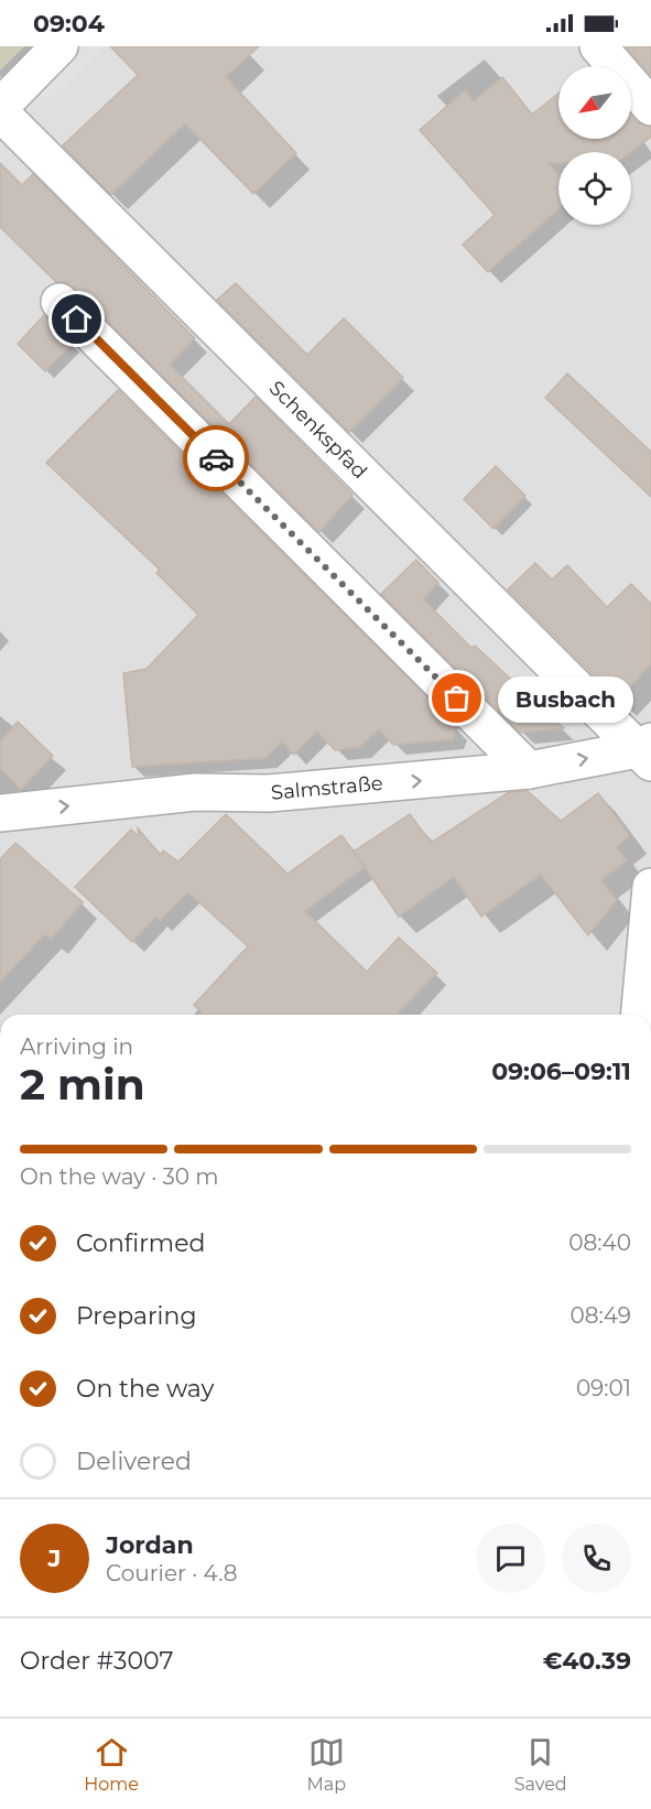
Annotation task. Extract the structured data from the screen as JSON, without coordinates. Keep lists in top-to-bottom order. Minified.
{"streets":{"street":["Schenkspfad","Salmstraße"]},"crossings":[["Schenkspfad","Salmstraße"]],"one_way":["Salmstraße"],"places":["Busbach"],"north":"bottom left","page":{"status":"09:04","bubble":"Busbach","heading":["2 min","Arriving in","09:06–09:11"],"panel":["Jordan","Courier · 4.8","Order #3007","€40.39"],"bar":"On the way · 30 m","list":[["Confirmed","08:40"],["Preparing","08:49"],["On the way","09:01"],"Delivered"],"round":"J","tabs":["Home","Map","Saved"]}}
